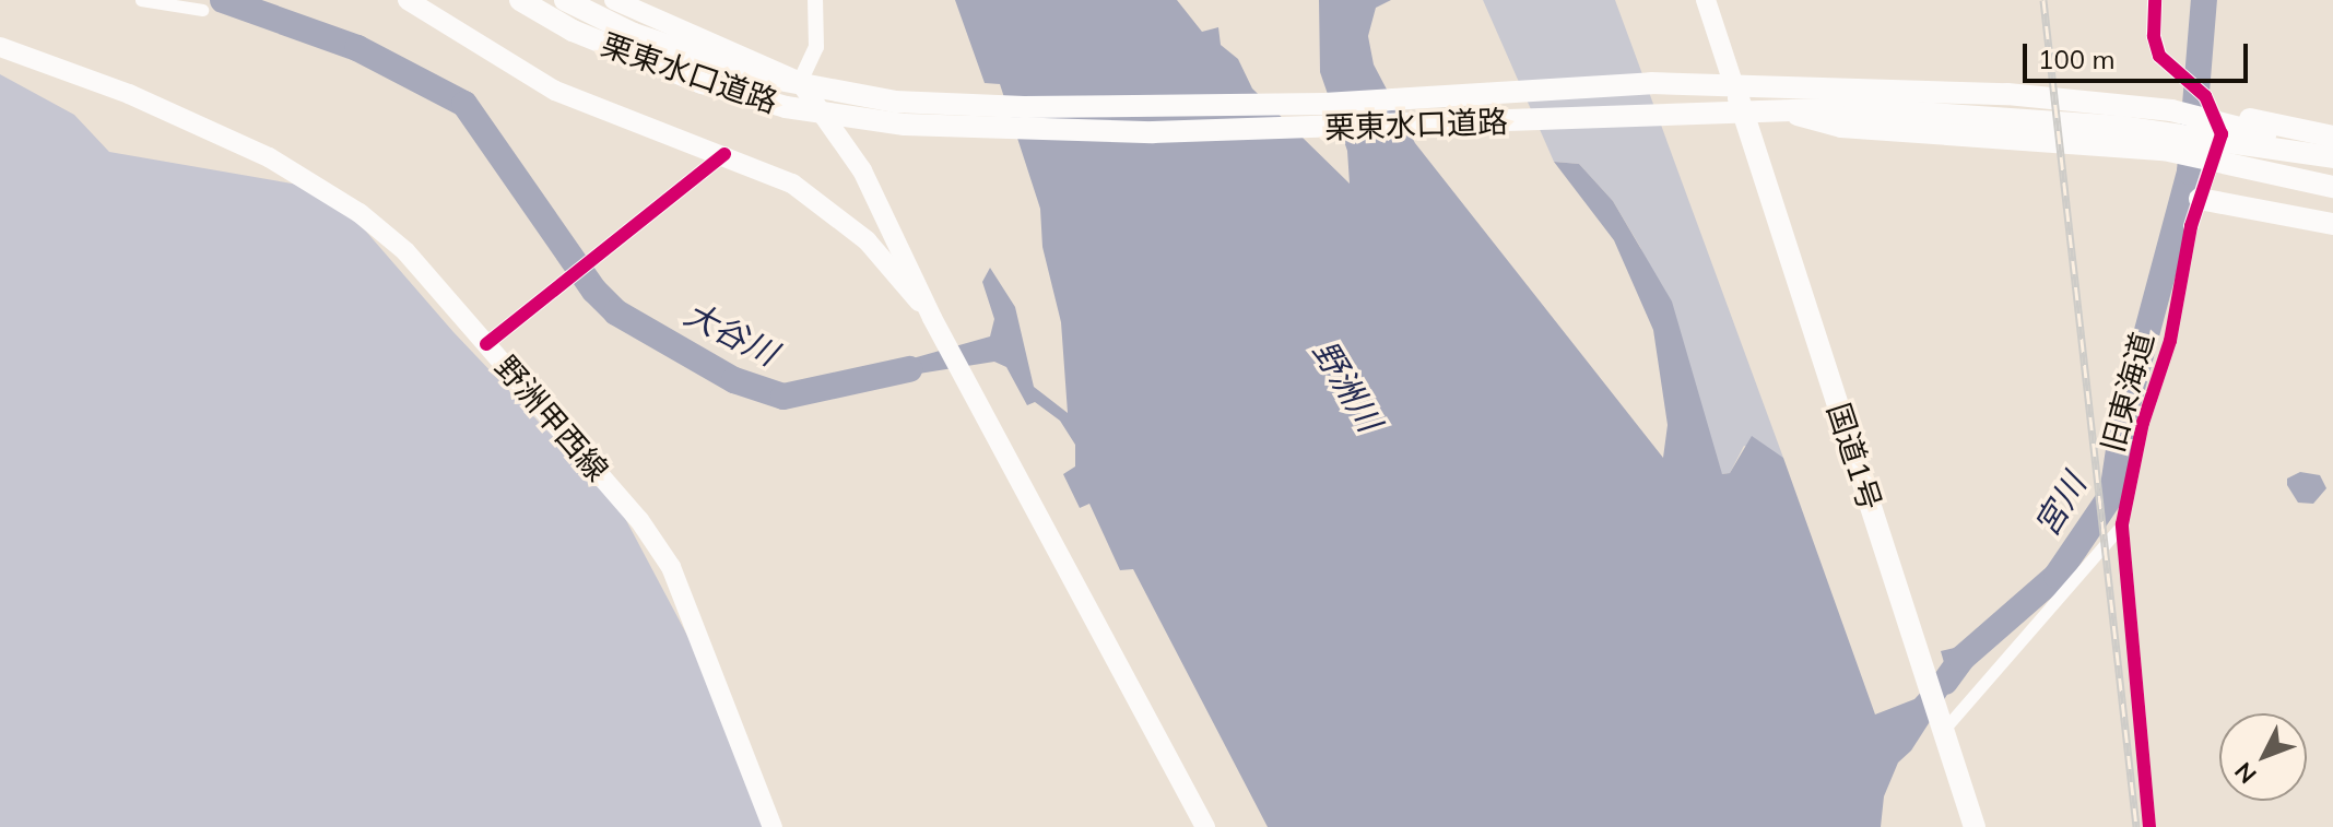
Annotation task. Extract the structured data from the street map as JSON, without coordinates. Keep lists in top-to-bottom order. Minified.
{"streets":{"highway":["栗東水口道路","国道1号"],"main road":["野洲甲西線"],"street":["旧東海道"]},"crossings":[["栗東水口道路","国道1号"]],"water":["大谷川","野洲川","宮川"],"scale_bar":"100 m","north":"bottom left"}
